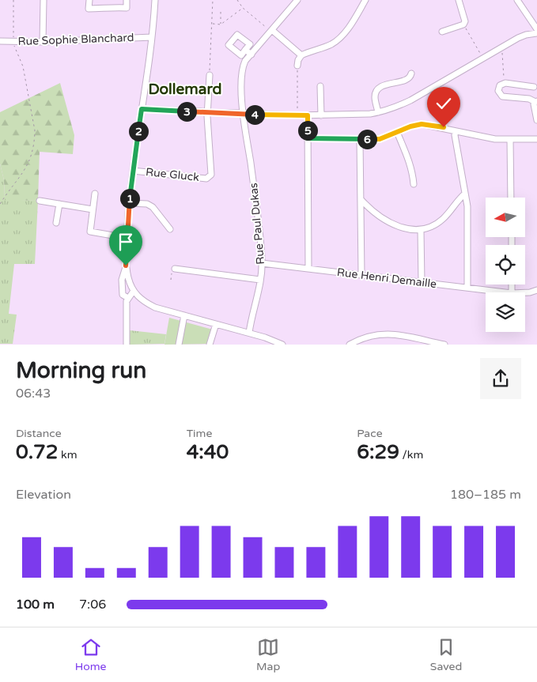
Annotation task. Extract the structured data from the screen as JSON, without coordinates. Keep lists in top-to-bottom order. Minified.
{"streets":{"street":["Rue Sophie Blanchard","Rue Gluck","Rue Paul Dukas","Rue Henri Demaille"]},"crossings":[["Rue Paul Dukas","Rue Henri Demaille"]],"districts":["Dollemard"],"north":"left","page":{"pins":["3","4","5","2","6","1"],"heading":["Morning run","06:43"],"stats":[["Distance","0.72 km"],["Time","4:40"],["Pace","6:29 /km"]],"chart":["Elevation","180–185 m"],"list":[{"name":"100 m","note":"7:06"}],"tabs":["Home","Map","Saved"]}}
